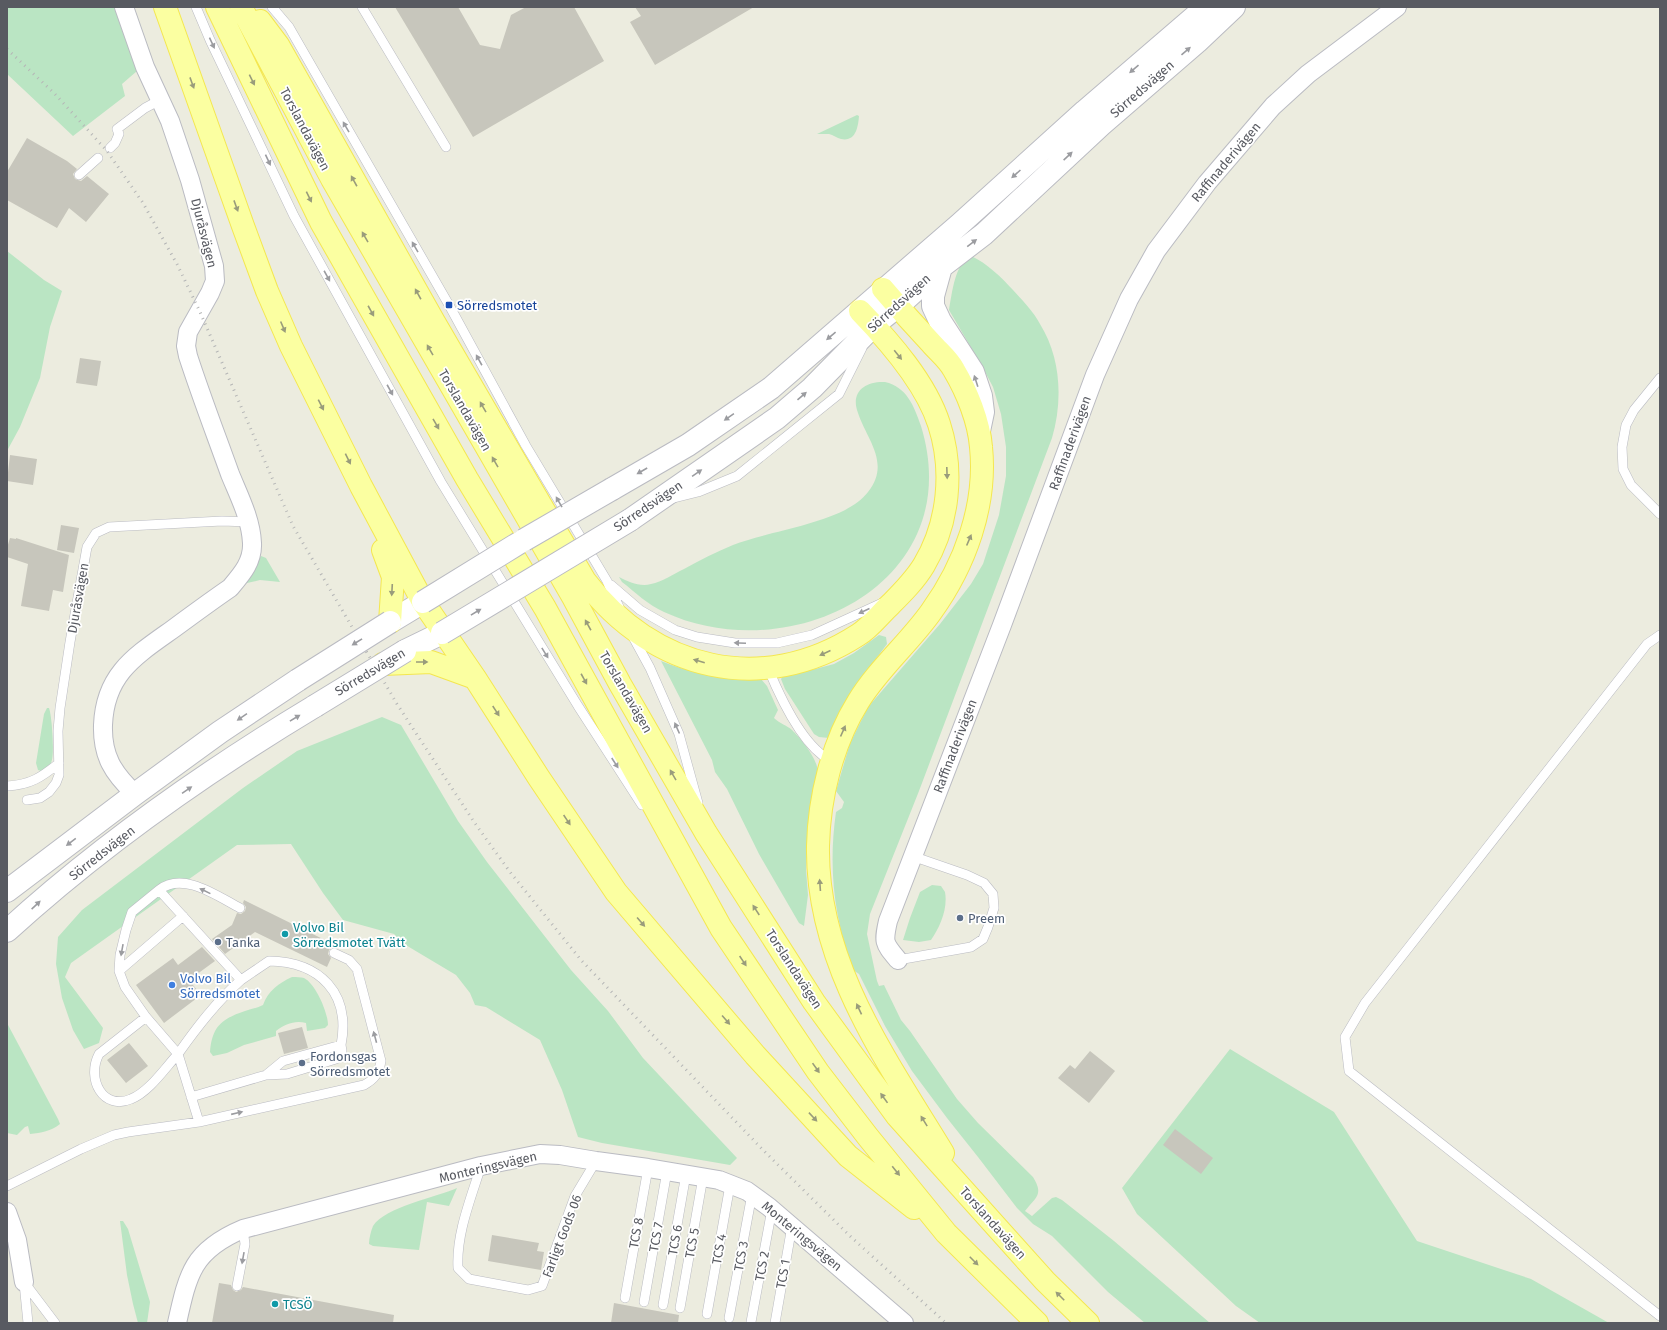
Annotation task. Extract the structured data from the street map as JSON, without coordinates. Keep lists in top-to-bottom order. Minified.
{"streets":{"main road":["Torslandavägen"],"street":["Sörredsvägen","Raffinaderivägen","Djuråsvägen","Monteringsvägen"],"lane":["TCS 8","Farligt Gods 06","TCS 7","TCS 6","TCS 5","TCS 4","TCS 3","TCS 2","TCS 1"]},"crossings":[["Sörredsvägen","Djuråsvägen"],["Monteringsvägen","TCS 8"],["Monteringsvägen","Farligt Gods 06"],["Monteringsvägen","TCS 7"],["Monteringsvägen","TCS 6"],["Monteringsvägen","TCS 5"],["Monteringsvägen","TCS 4"],["Monteringsvägen","TCS 3"],["Monteringsvägen","TCS 2"],["Monteringsvägen","TCS 1"],["TCS 6","TCS 5"]],"places":{"transit":["Sörredsmotet"],"other":["Preem","Volvo Bil Sörredsmotet Tvätt","Tanka","Volvo Bil Sörredsmotet","Fordonsgas Sörredsmotet","TCSÖ"]}}
